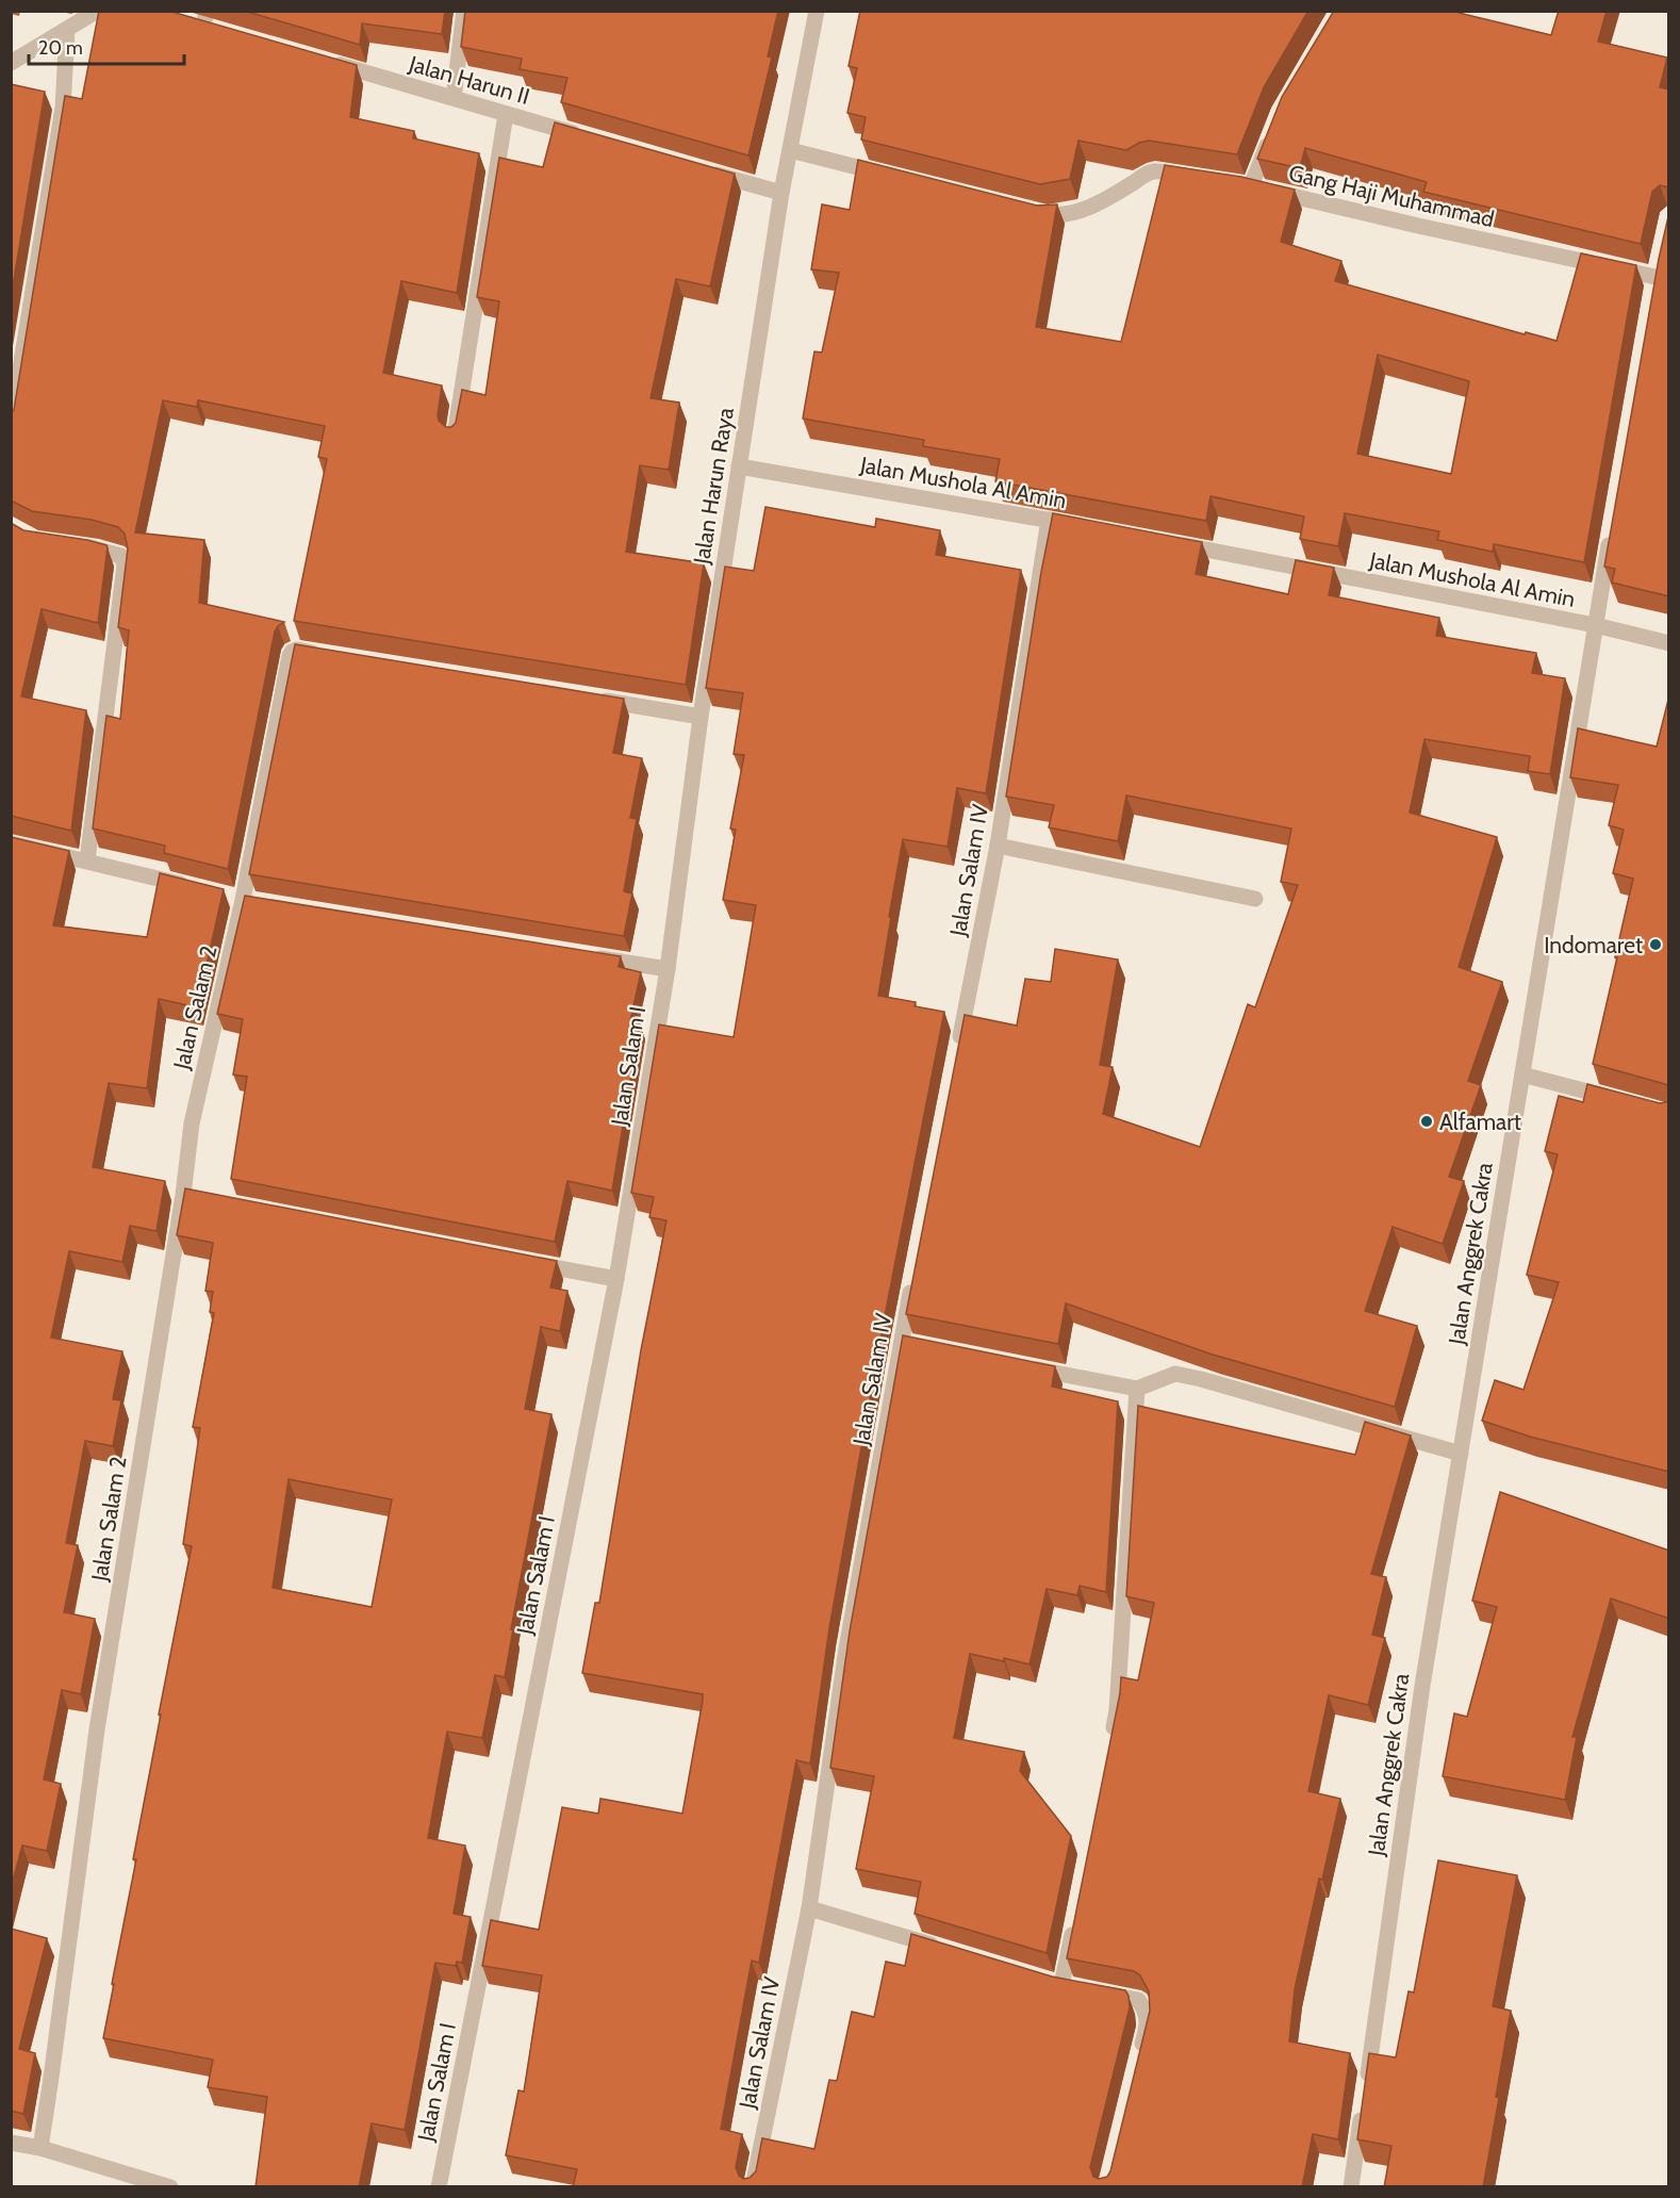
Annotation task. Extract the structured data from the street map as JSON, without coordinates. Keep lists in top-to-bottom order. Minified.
{"streets":{"street":["Jalan Harun II","Gang Haji Muhammad","Jalan Mushola Al Amin","Jalan Harun Raya","Jalan Salam IV","Jalan Salam 2","Jalan Salam I","Jalan Anggrek Cakra"]},"crossings":[["Jalan Mushola Al Amin","Jalan Harun Raya"],["Jalan Mushola Al Amin","Jalan Salam IV"],["Jalan Mushola Al Amin","Jalan Anggrek Cakra"],["Jalan Harun Raya","Jalan Salam I"]],"places":["Indomaret","Alfamart"],"scale_bar":"20 m"}
